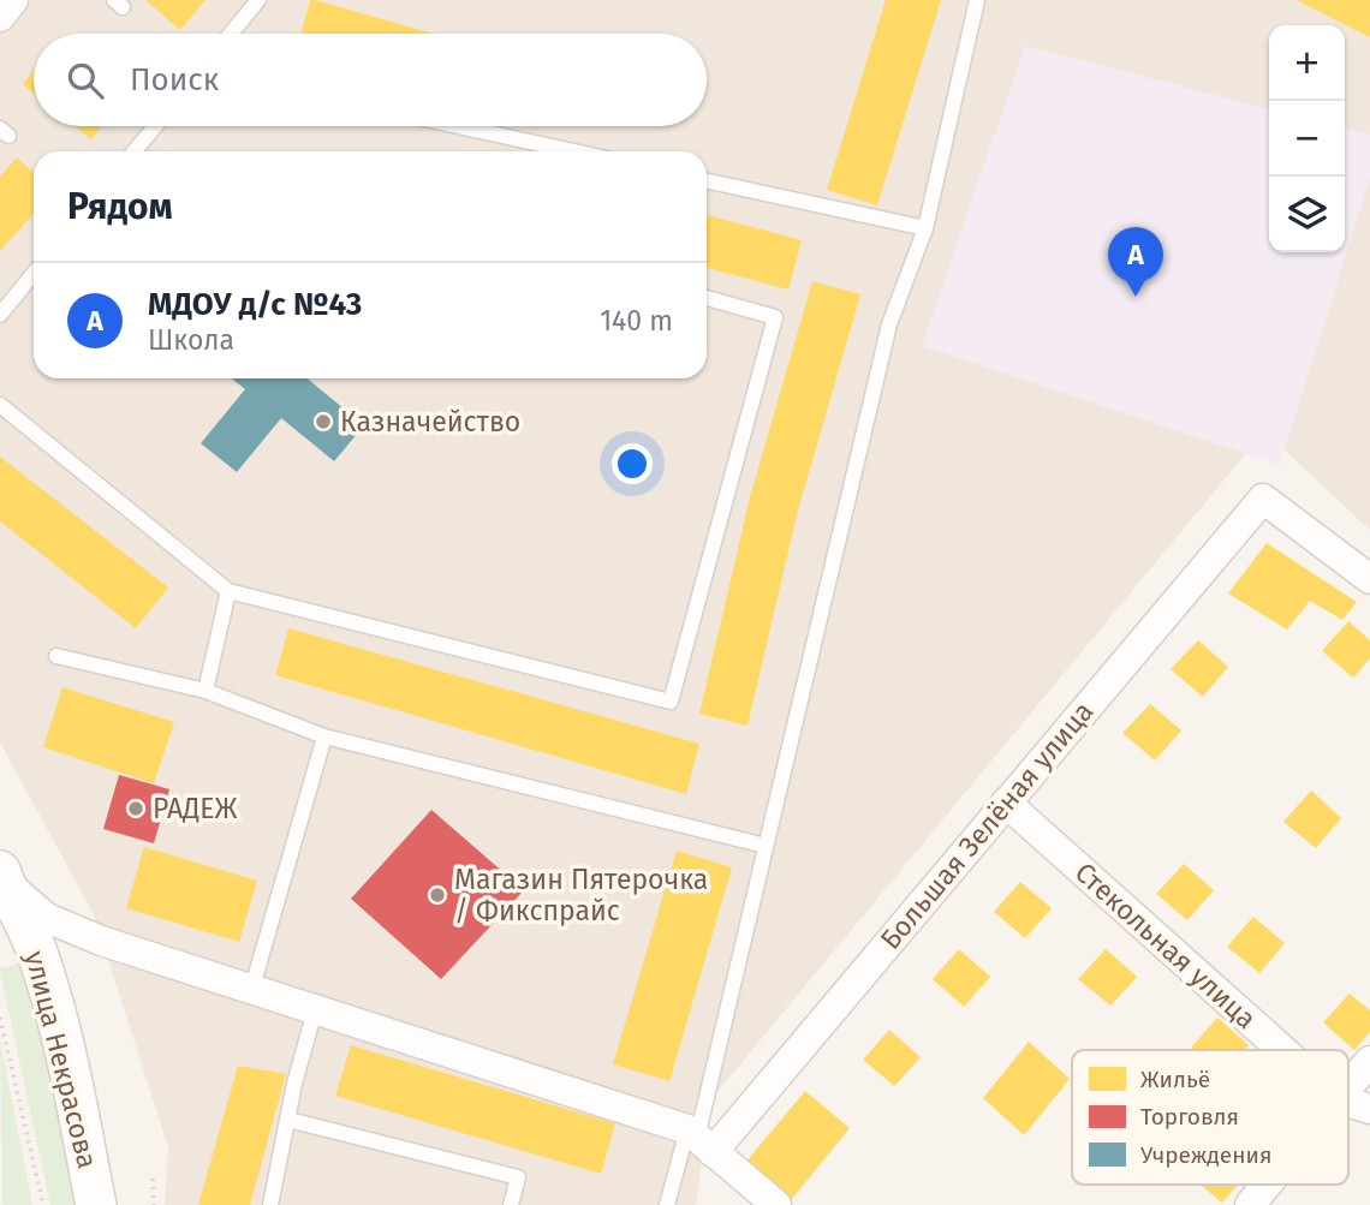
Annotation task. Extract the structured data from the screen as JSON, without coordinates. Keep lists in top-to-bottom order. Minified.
{"streets":{"main road":["улица Некрасова"],"street":["Большая Зелёная улица","Стекольная улица"]},"crossings":[["Большая Зелёная улица","Стекольная улица"]],"places":["Казначейство","РАДЕЖ","Магазин Пятерочка / Фикспрайс"],"legend":["Жильё","Торговля","Учреждения"],"page":{"map_buttons":["+","−"],"search":"Поиск","heading":"Рядом","pins":"A","list":[{"mark":"A","name":"МДОУ д/с №43","note":"Школа","value":"140 m"}]}}
